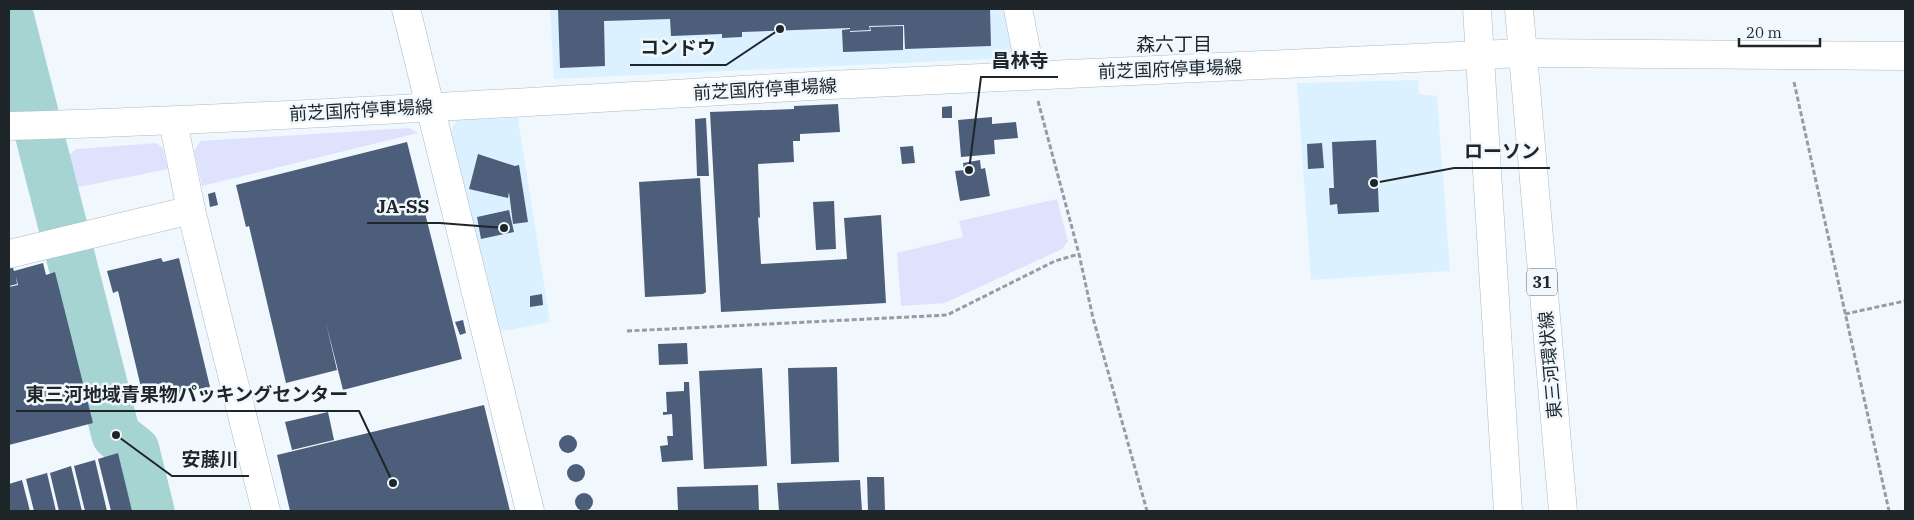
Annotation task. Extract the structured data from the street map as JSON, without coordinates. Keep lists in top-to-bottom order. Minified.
{"streets":{"main road":["前芝国府停車場線","31","東三河環状線"]},"crossings":[["前芝国府停車場線","東三河環状線"]],"districts":["森六丁目"],"places":["コンドウ","昌林寺","ローソン","JA-SS","安藤川","東三河地域青果物パッキングセンター"],"scale_bar":"20 m"}
